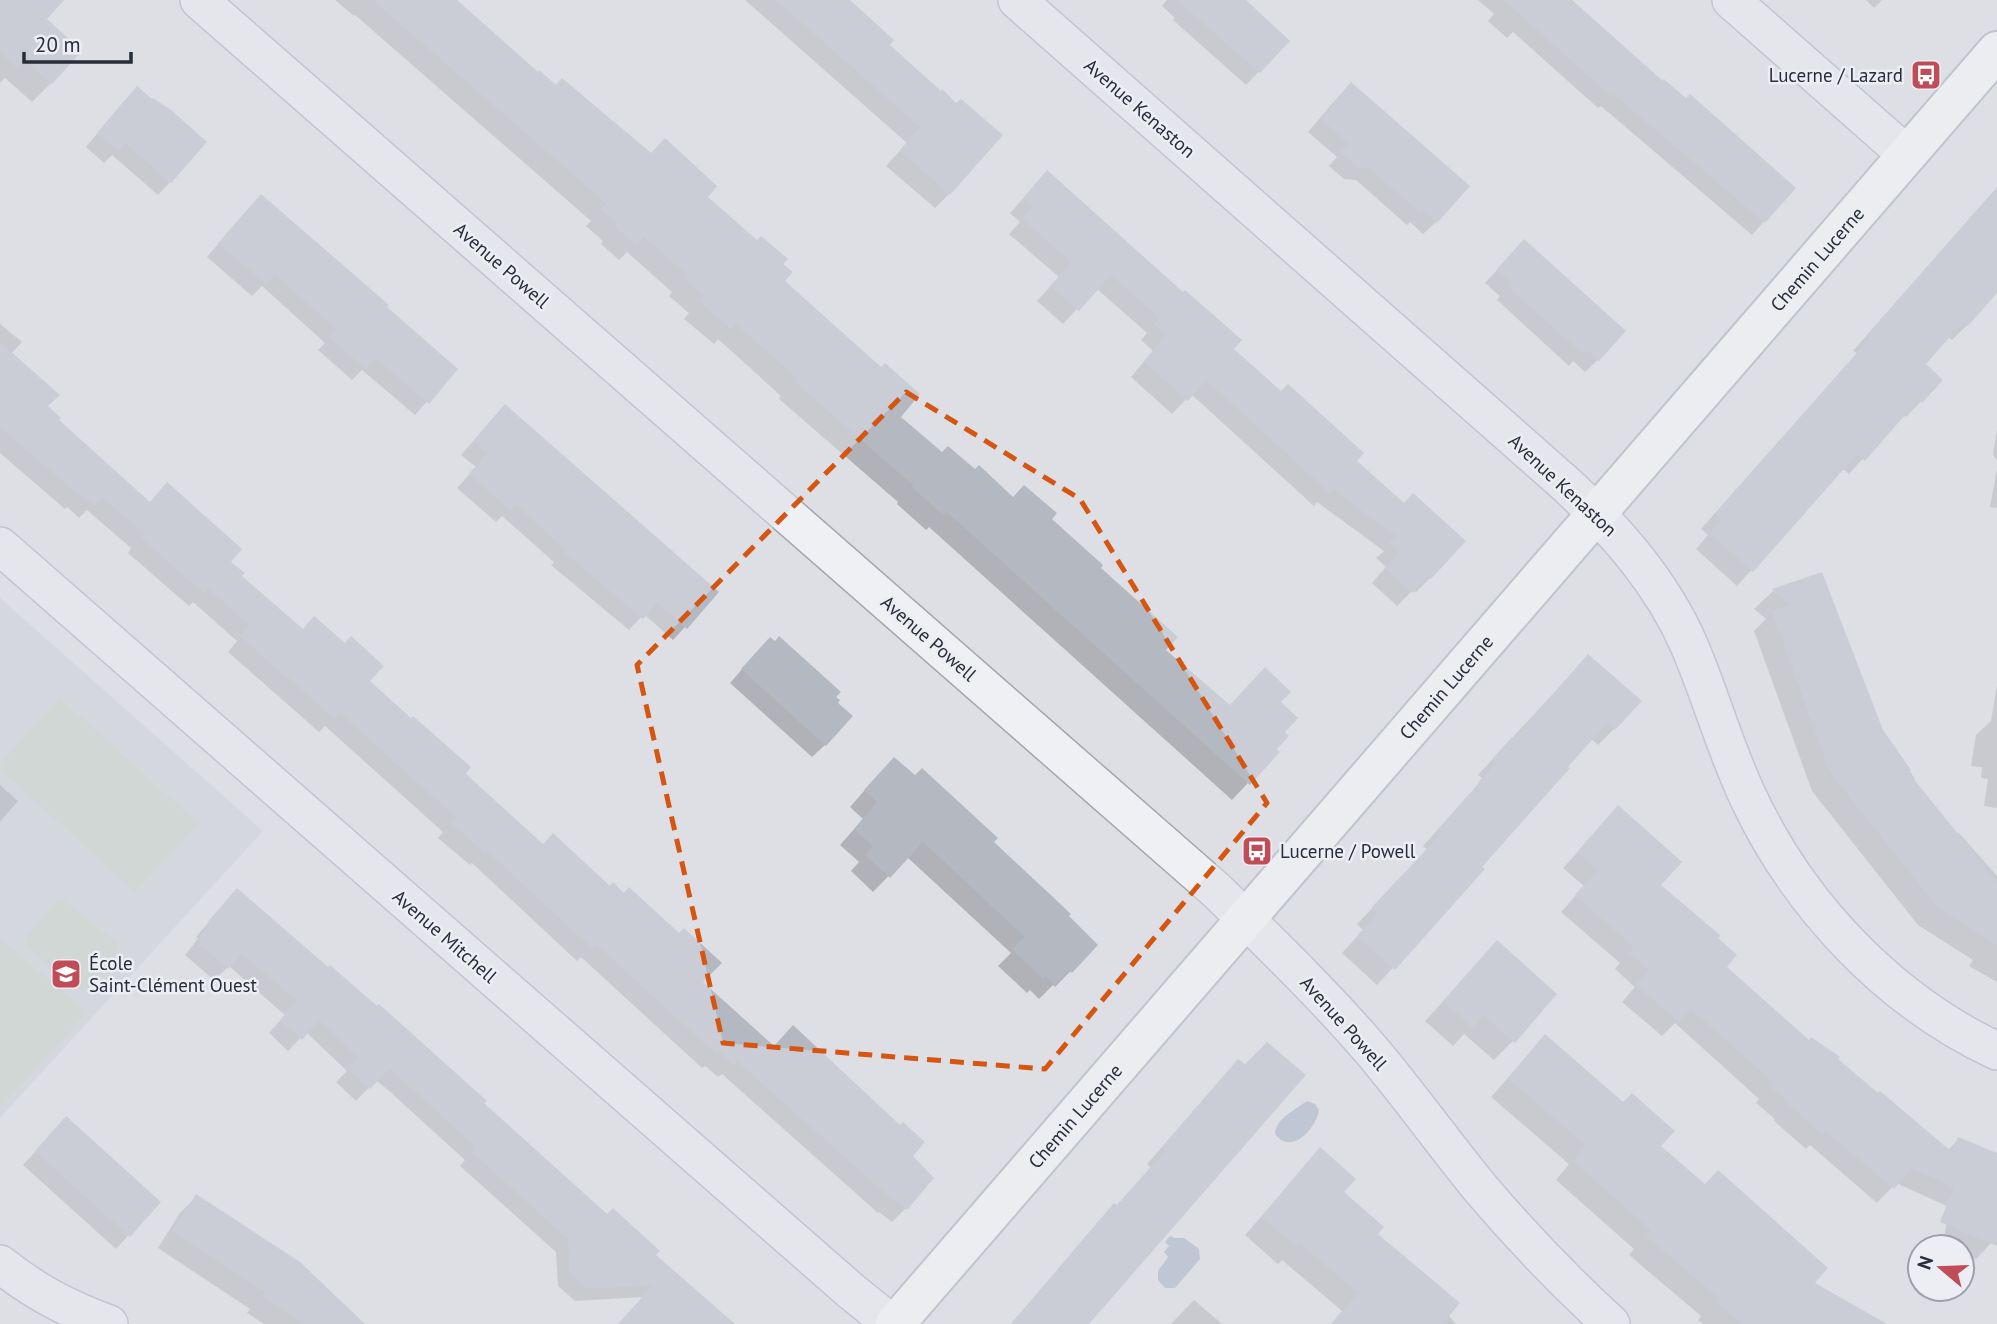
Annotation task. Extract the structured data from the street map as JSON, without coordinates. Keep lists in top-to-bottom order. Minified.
{"streets":{"main road":["Chemin Lucerne"],"street":["Avenue Kenaston","Avenue Powell","Avenue Mitchell"]},"crossings":[["Avenue Kenaston","Chemin Lucerne"],["Chemin Lucerne","Avenue Powell"],["Chemin Lucerne","Avenue Mitchell"]],"places":{"bus stop":["Lucerne / Lazard","Lucerne / Powell"],"school or university":["École Saint-Clément Ouest"]},"scale_bar":"20 m","north":"left"}
